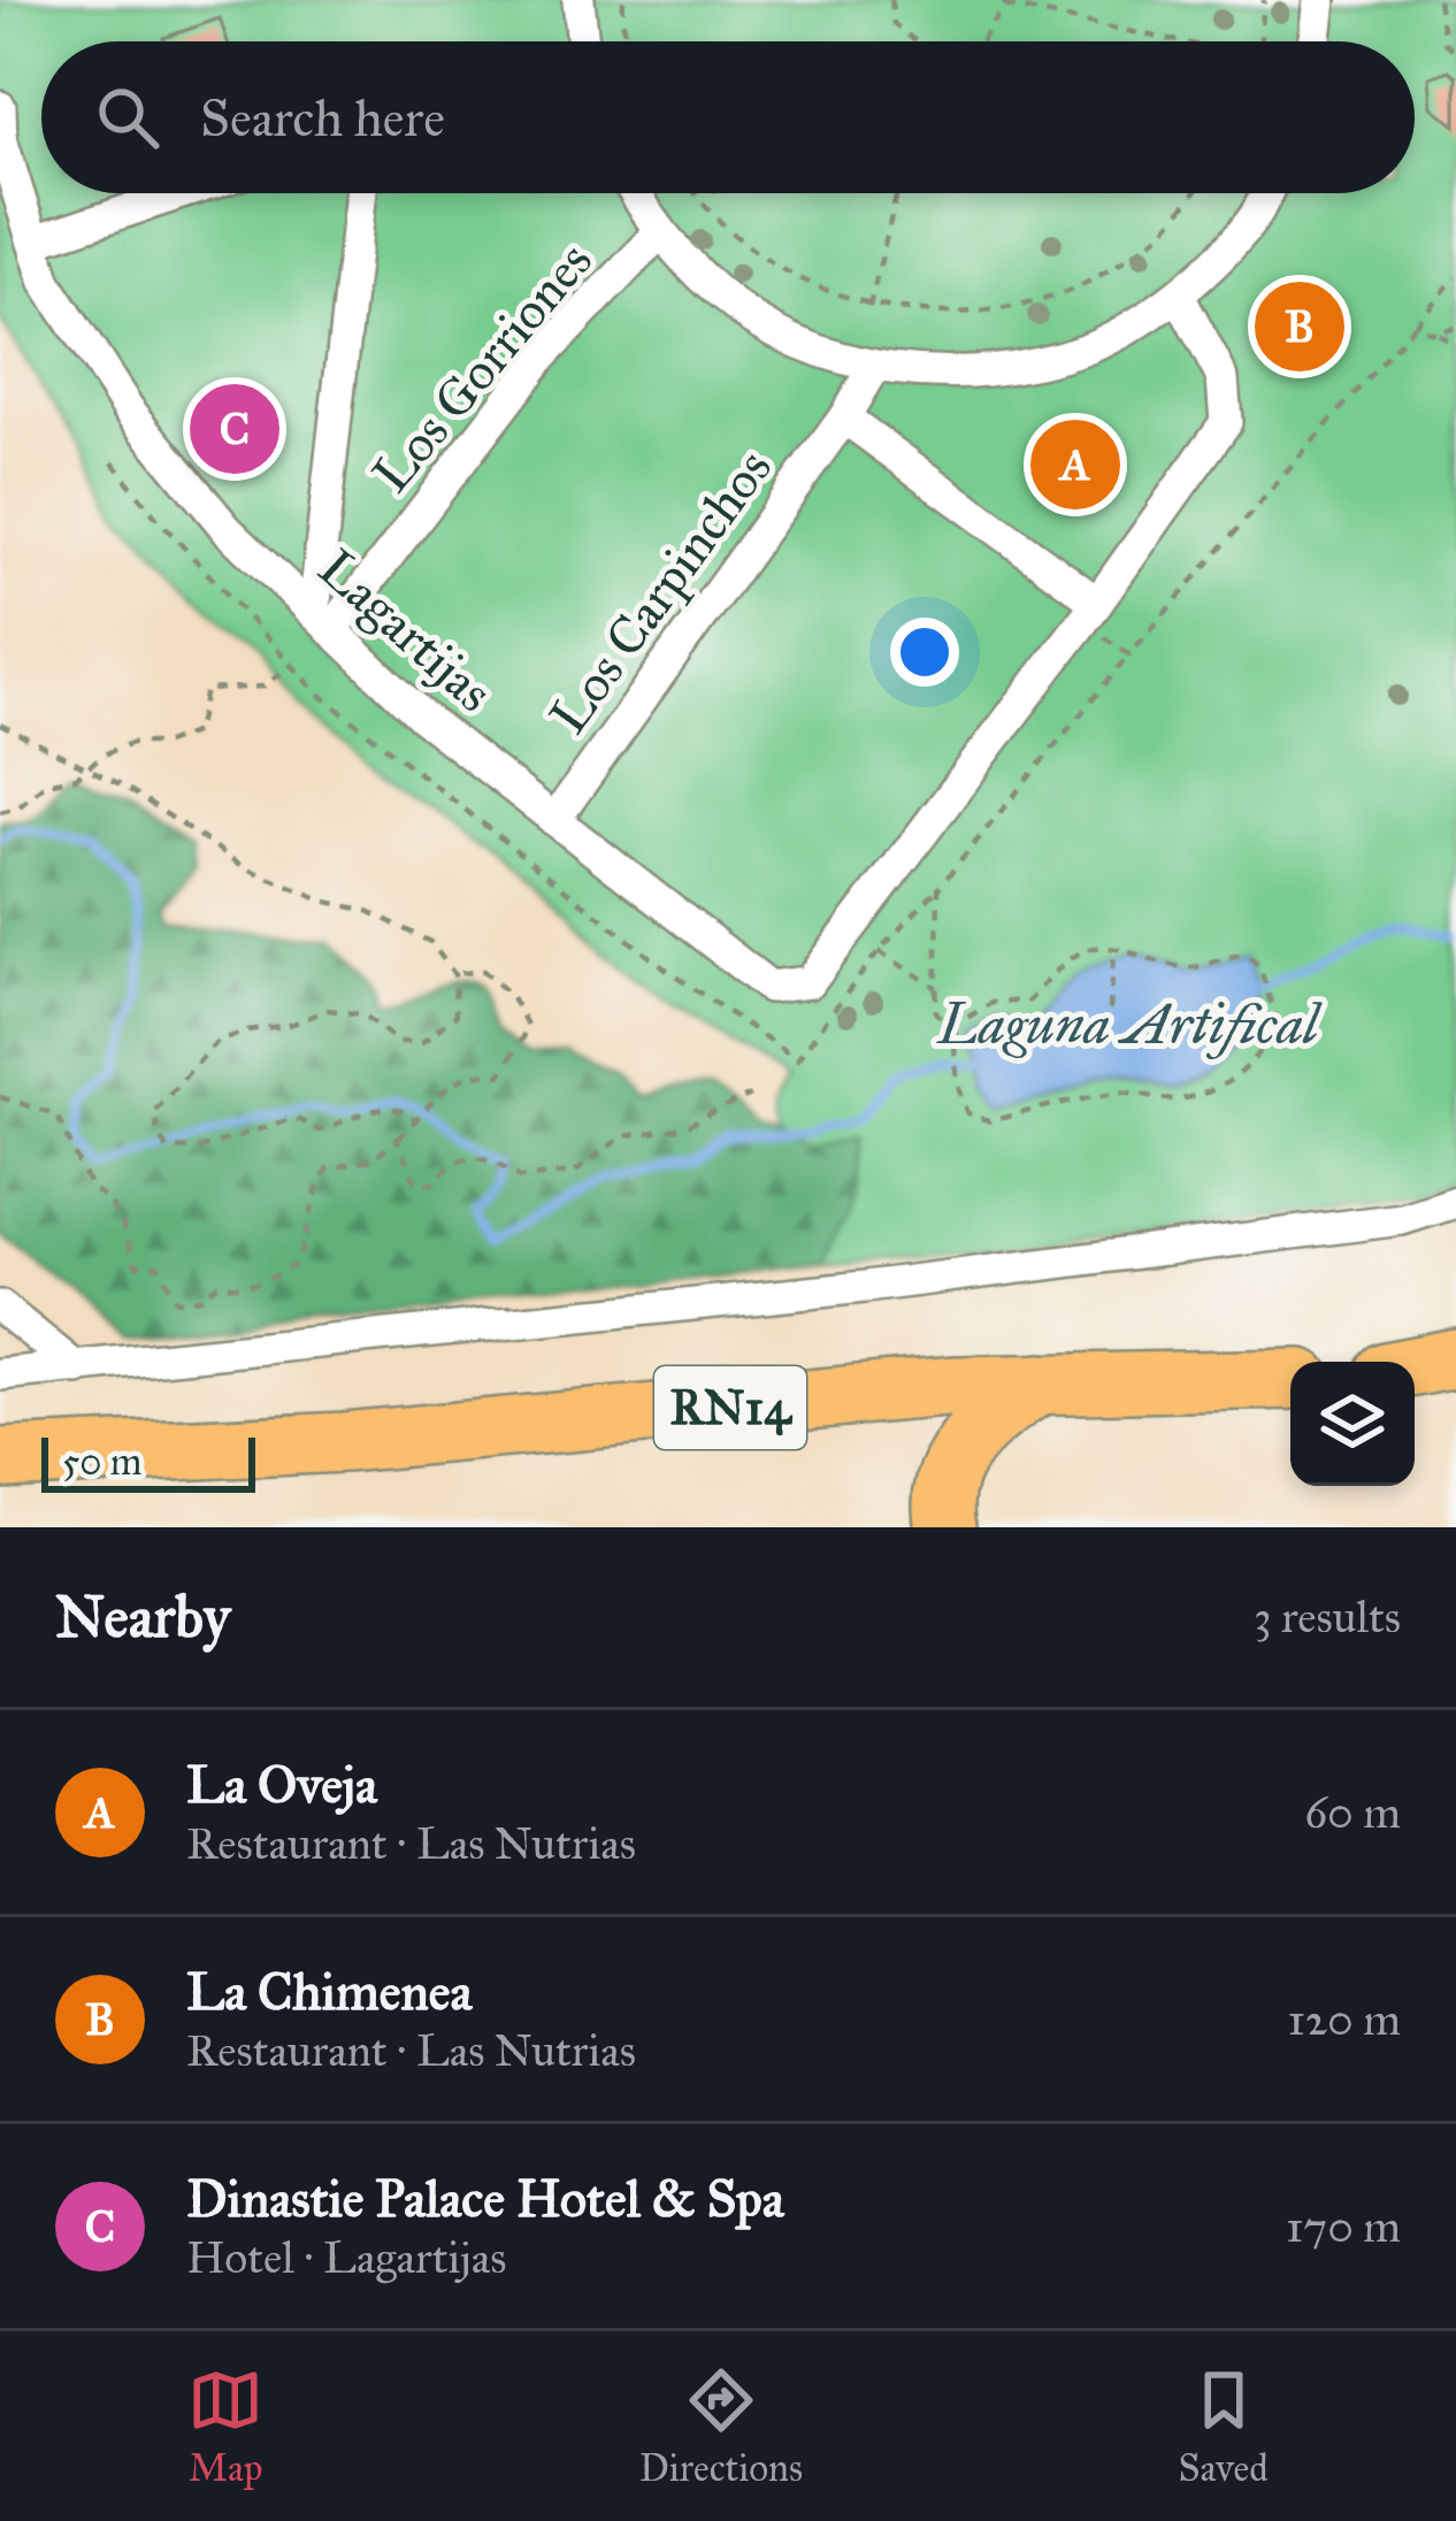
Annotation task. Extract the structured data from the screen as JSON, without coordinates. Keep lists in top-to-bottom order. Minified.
{"streets":{"highway":["RN14"],"street":["Los Gorriones","Los Carpinchos","Lagartijas"]},"crossings":[["Los Gorriones","Lagartijas"],["Los Carpinchos","Lagartijas"]],"water":["Laguna Artifical"],"scale_bar":"50 m","page":{"search":"Search here","pins":["B","C","A"],"scale":"50 m","heading":["Nearby","3 results"],"list":[{"mark":"A","name":"La Oveja","note":"Restaurant · Las Nutrias","value":"60 m"},{"mark":"B","name":"La Chimenea","note":"Restaurant · Las Nutrias","value":"120 m"},{"mark":"C","name":"Dinastie Palace Hotel & Spa","note":"Hotel · Lagartijas","value":"170 m"}],"nav":["Map","Directions","Saved"]}}
